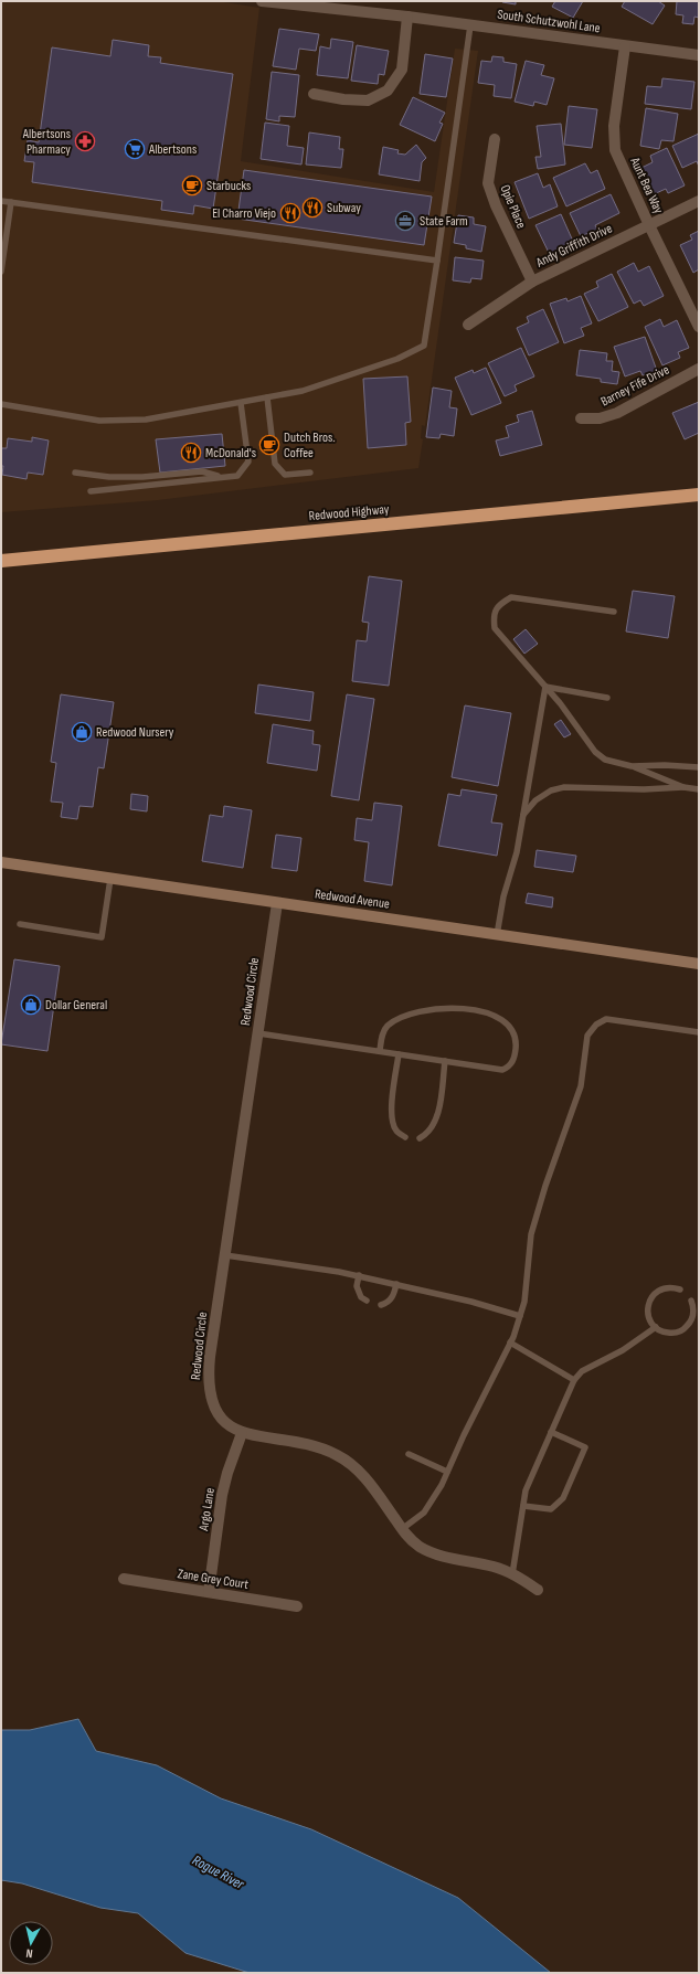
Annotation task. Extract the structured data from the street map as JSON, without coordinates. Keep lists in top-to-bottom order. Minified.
{"streets":{"highway":["Redwood Highway"],"main road":["Redwood Avenue"],"street":["South Schutzwohl Lane","Aunt Bea Way","Opie Place","Andy Griffith Drive","Barney Fife Drive","Redwood Circle","Argo Lane","Zane Grey Court"]},"crossings":[["South Schutzwohl Lane","Aunt Bea Way"],["Aunt Bea Way","Andy Griffith Drive"],["Opie Place","Andy Griffith Drive"],["Redwood Avenue","Redwood Circle"],["Redwood Circle","Argo Lane"],["Argo Lane","Zane Grey Court"]],"water":["Rogue River"],"places":{"pharmacy":["Albertsons Pharmacy"],"supermarket":["Albertsons"],"cafe":["Starbucks","Dutch Bros. Coffee"],"restaurant":["Subway","El Charro Viejo","McDonald's"],"office":["State Farm"],"shop":["Redwood Nursery","Dollar General"]},"north":"bottom"}
